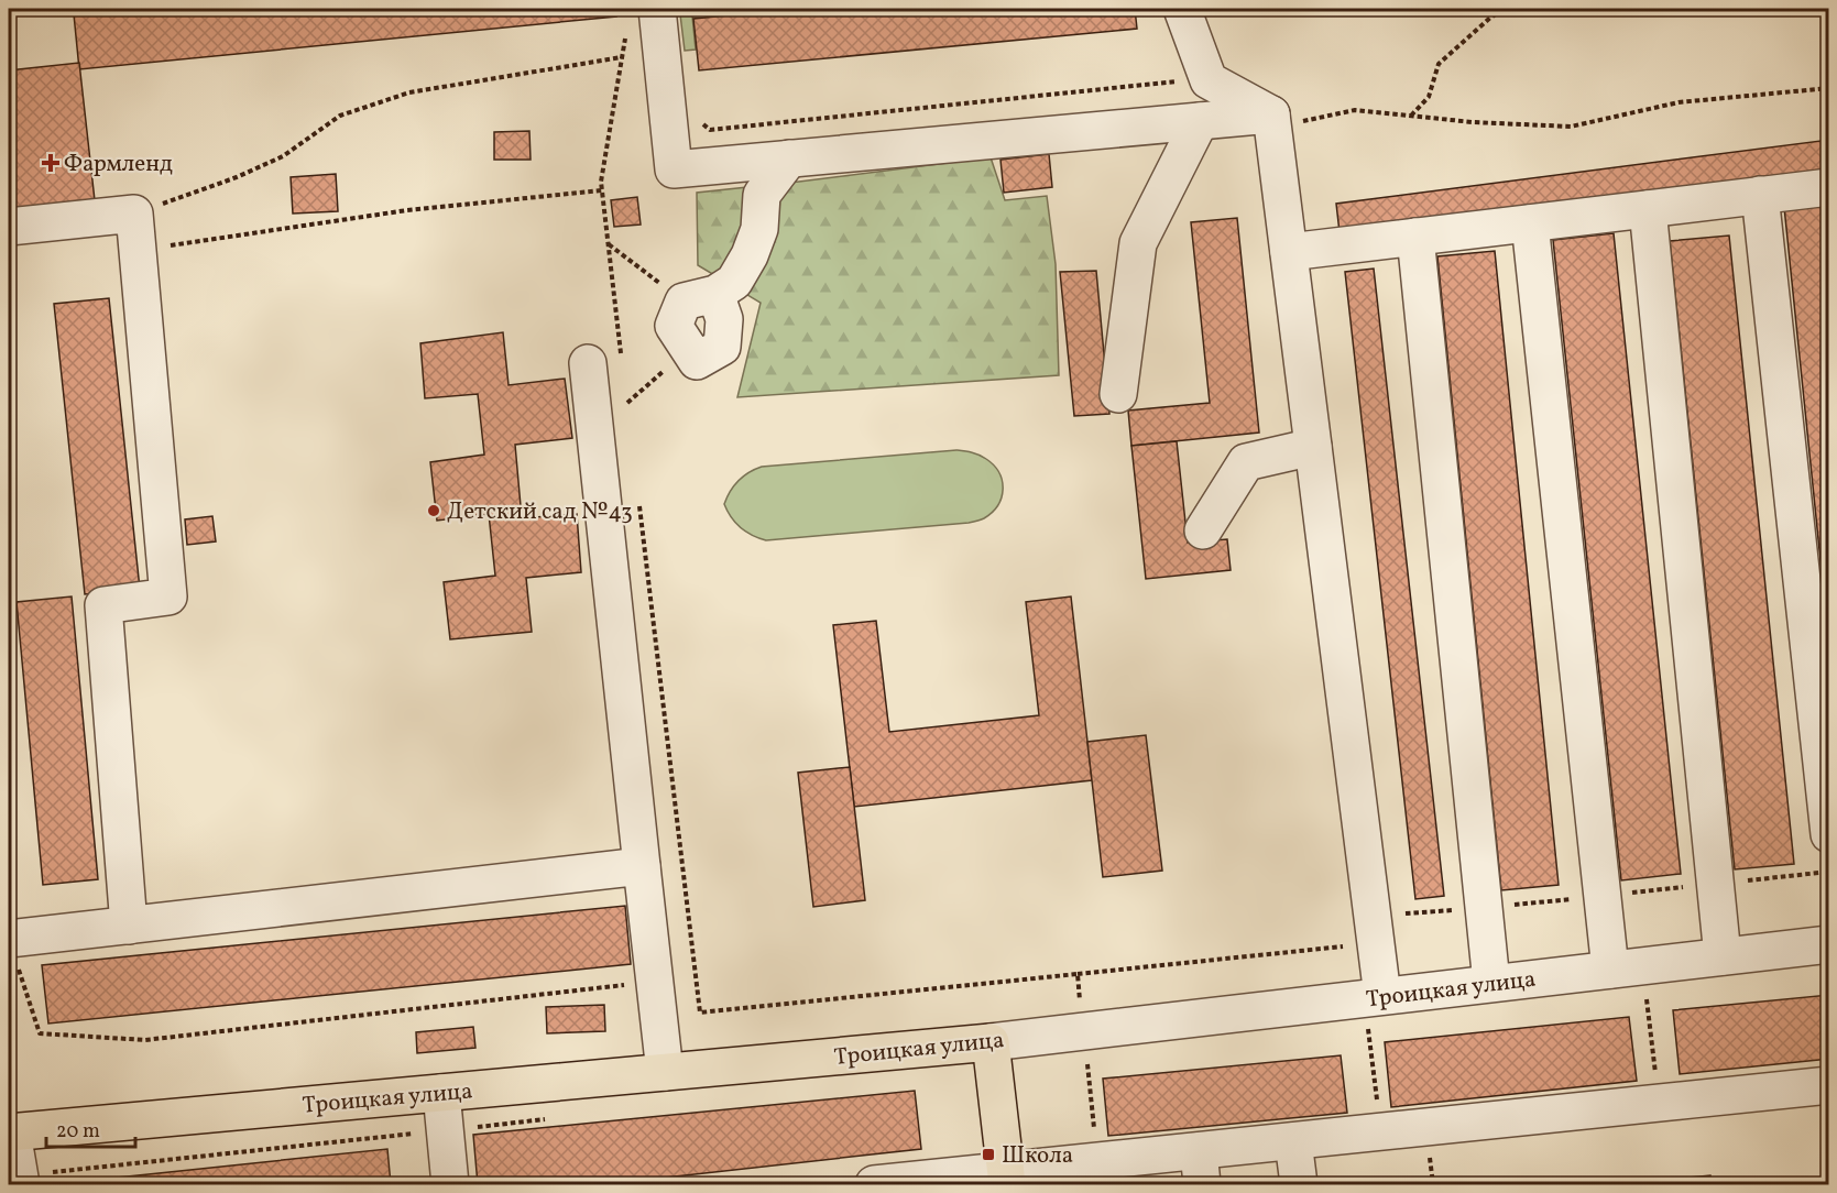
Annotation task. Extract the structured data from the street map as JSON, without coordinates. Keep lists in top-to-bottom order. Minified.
{"streets":{"main road":["Троицкая улица"]},"places":{"health":["Фармленд"],"other":["Детский сад №43"],"transit":["Школа"]},"scale_bar":"20 m"}
